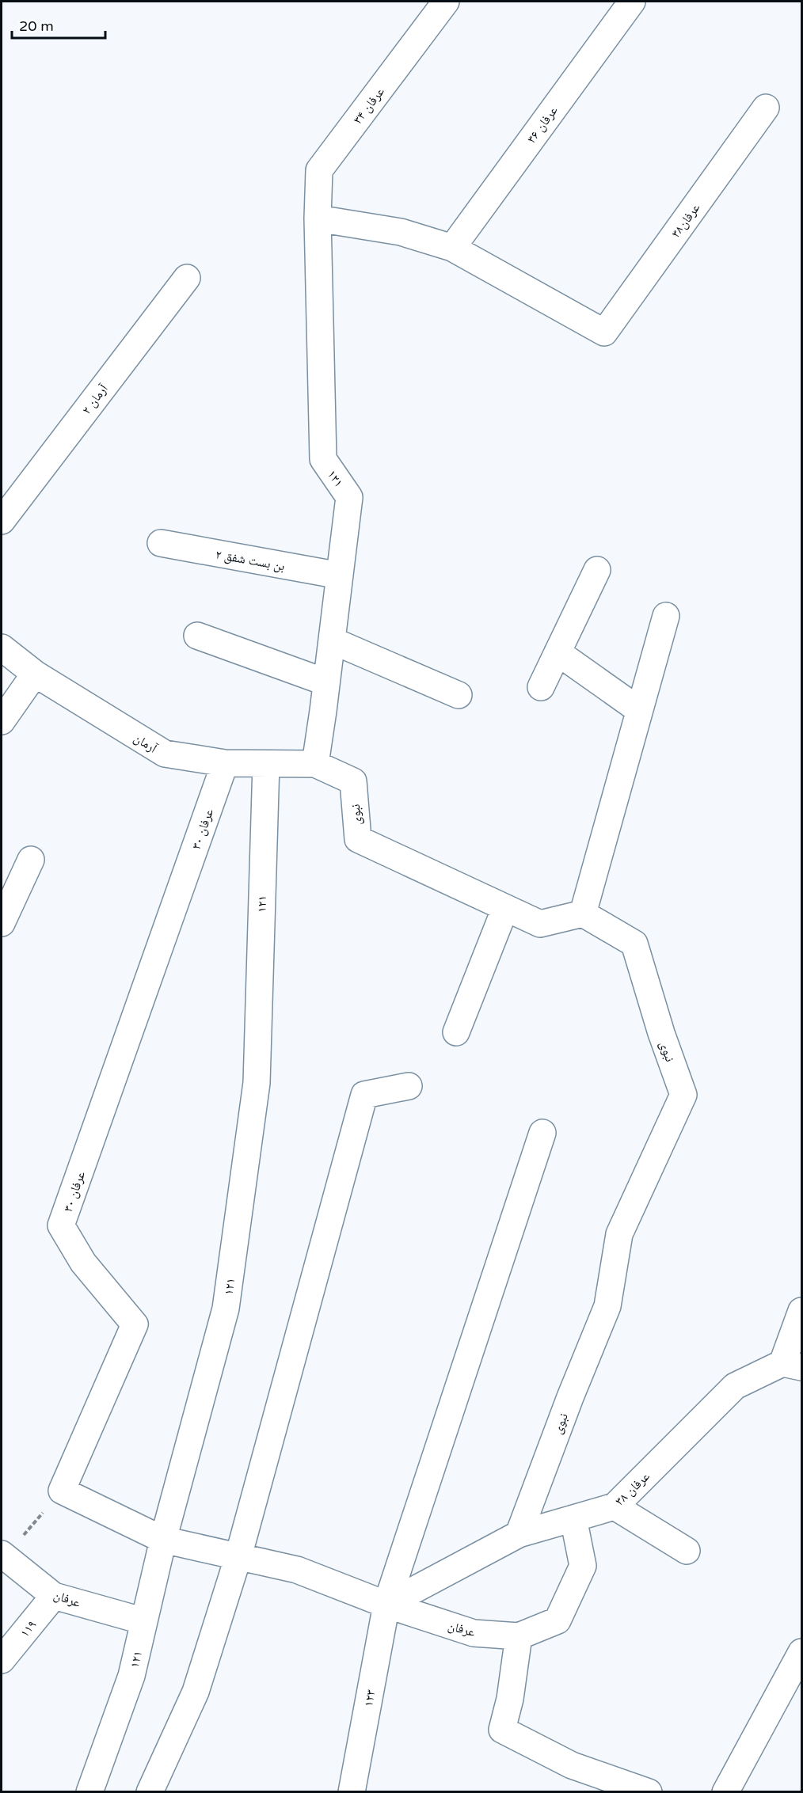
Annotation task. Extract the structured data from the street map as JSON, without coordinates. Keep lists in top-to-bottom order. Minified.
{"streets":{"street":["عرفان ۳۴","عرفان ۳۶","عرفان۳۸","آرمان ۲","۱۲۱","بن بست شفق ۲","آرمان","نبوی","عرفان ۳۰","عرفان ۳۸","عرفان","۱۱۹","۱۲۳"]},"crossings":[["عرفان ۳۴","۱۲۱"],["عرفان ۳۶","عرفان۳۸"],["۱۲۱","بن بست شفق ۲"],["۱۲۱","آرمان"],["۱۲۱","نبوی"],["۱۲۱","عرفان"],["آرمان","نبوی"],["آرمان","عرفان ۳۰"],["نبوی","عرفان ۳۸"],["عرفان ۳۸","عرفان"],["عرفان ۳۸","۱۲۳"],["عرفان","۱۱۹"],["عرفان","۱۲۳"]],"scale_bar":"20 m"}
